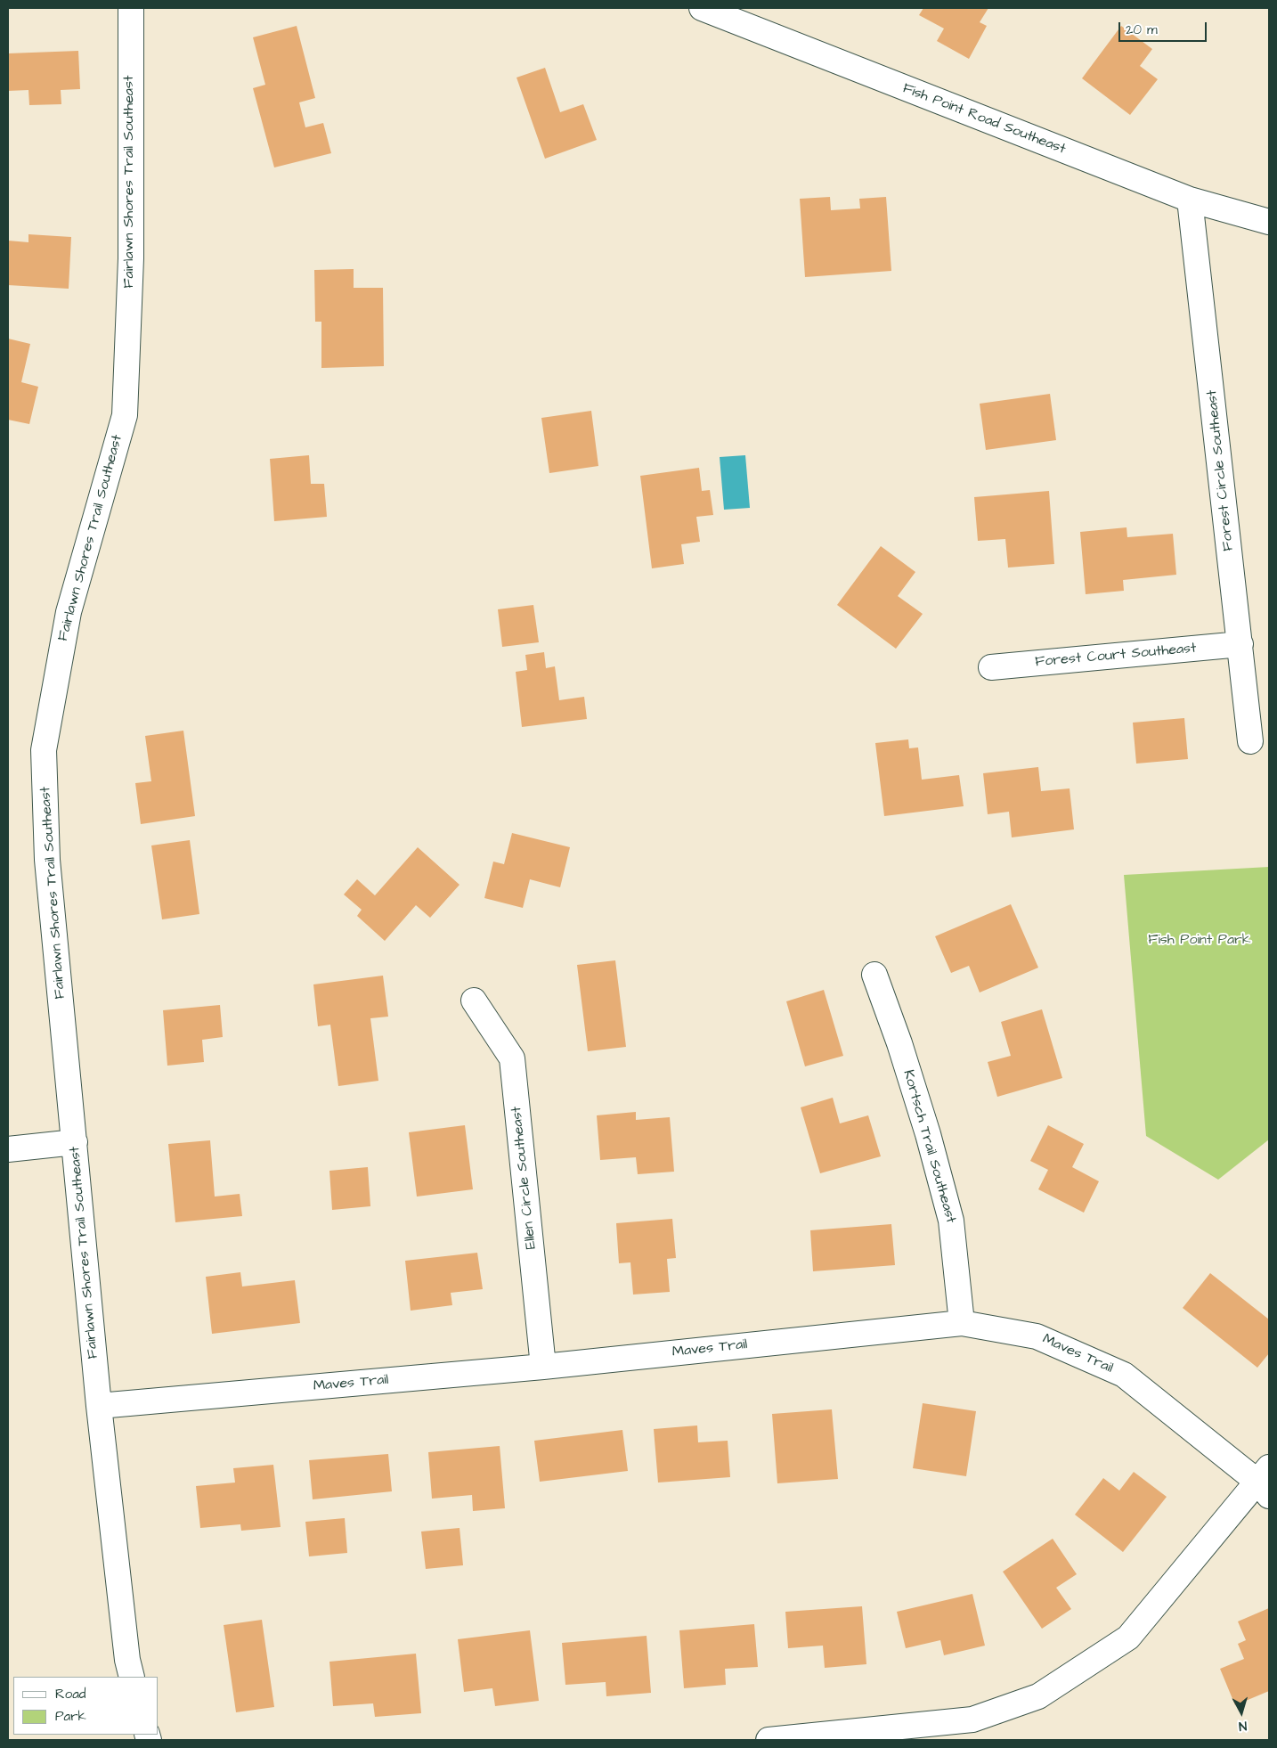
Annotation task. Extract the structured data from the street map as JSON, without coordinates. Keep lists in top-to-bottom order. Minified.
{"streets":{"street":["Fish Point Road Southeast","Fairlawn Shores Trail Southeast","Forest Circle Southeast","Forest Court Southeast","Kortsch Trail Southeast","Ellen Circle Southeast","Maves Trail"]},"crossings":[["Fish Point Road Southeast","Forest Circle Southeast"],["Fairlawn Shores Trail Southeast","Maves Trail"],["Forest Circle Southeast","Forest Court Southeast"],["Kortsch Trail Southeast","Maves Trail"],["Ellen Circle Southeast","Maves Trail"]],"parks":["Fish Point Park"],"legend":["Road","Park"],"scale_bar":"20 m","north":"bottom"}
